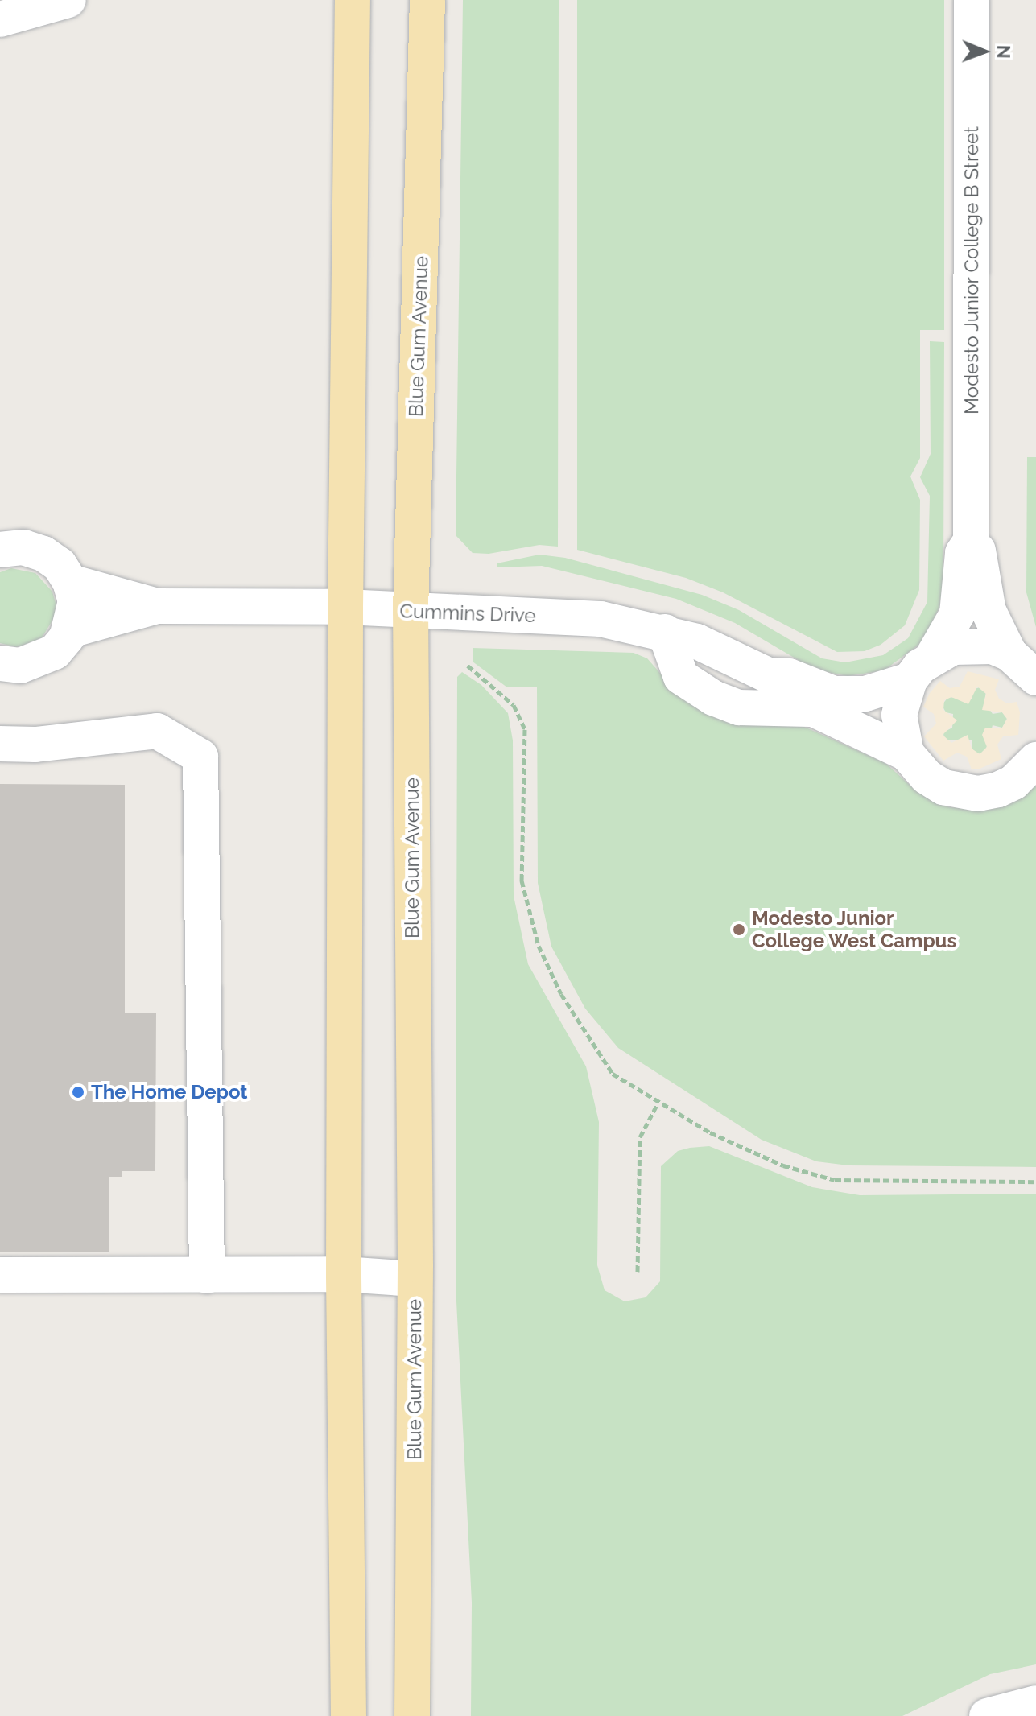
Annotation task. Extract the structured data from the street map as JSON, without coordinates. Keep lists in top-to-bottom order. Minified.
{"streets":{"main road":["Blue Gum Avenue"],"street":["Modesto Junior College B Street","Cummins Drive"]},"crossings":[["Modesto Junior College B Street","Cummins Drive"],["Blue Gum Avenue","Cummins Drive"]],"places":["Modesto Junior College West Campus","The Home Depot"],"north":"right"}
